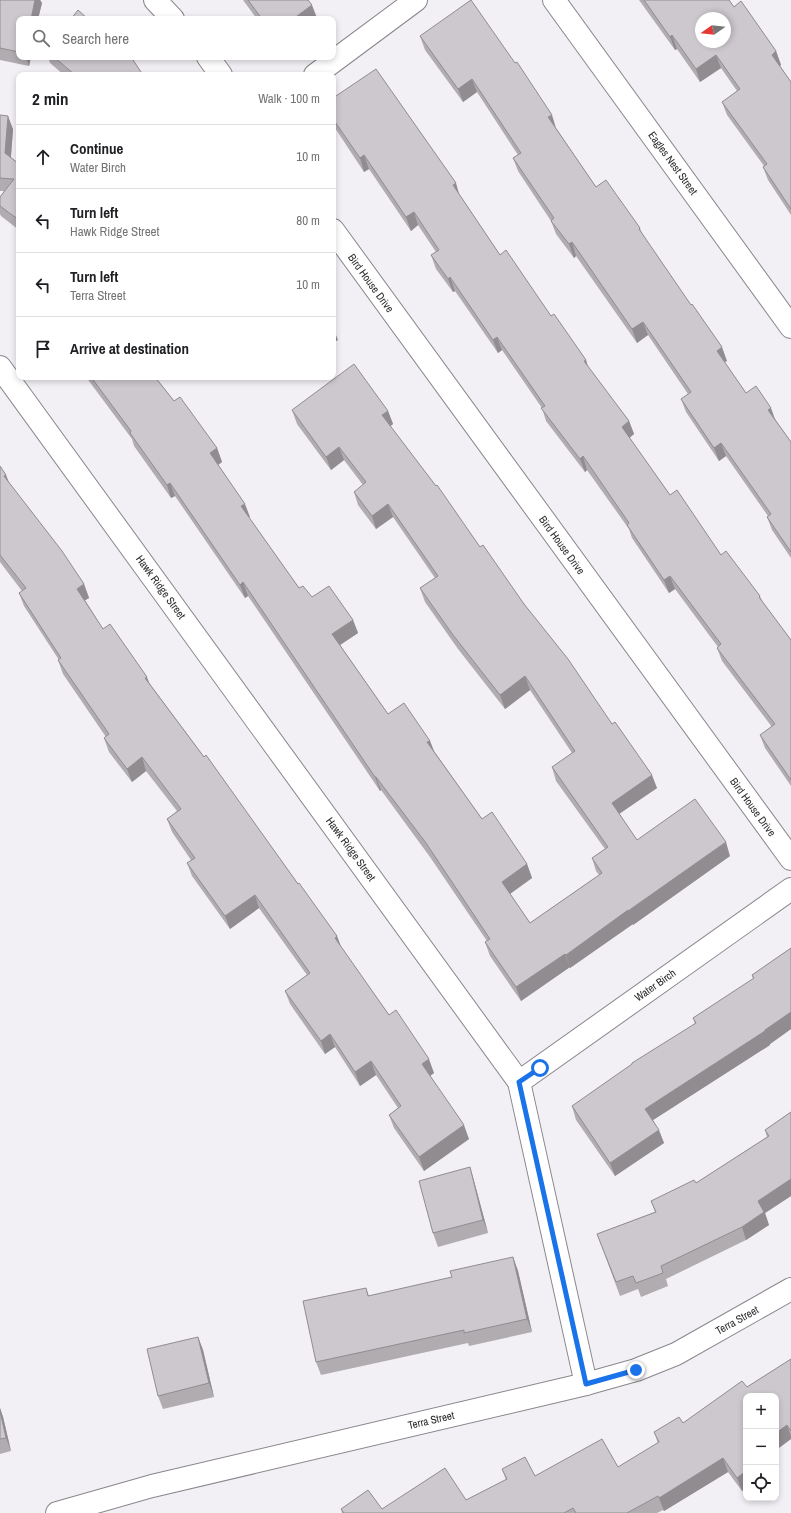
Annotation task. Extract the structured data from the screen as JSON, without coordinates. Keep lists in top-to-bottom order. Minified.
{"streets":{"street":["Eagles Nest Street","Bird House Drive","Hawk Ridge Street","Water Birch","Terra Street"]},"crossings":[["Hawk Ridge Street","Water Birch"],["Hawk Ridge Street","Terra Street"]],"north":"left","page":{"search":"Search here","heading":["2 min","Walk · 100 m"],"list":[["Continue","Water Birch","10 m"],["Turn left","Hawk Ridge Street","80 m"],["Turn left","Terra Street","10 m"],"Arrive at destination"],"map_buttons":["+","−"]}}
